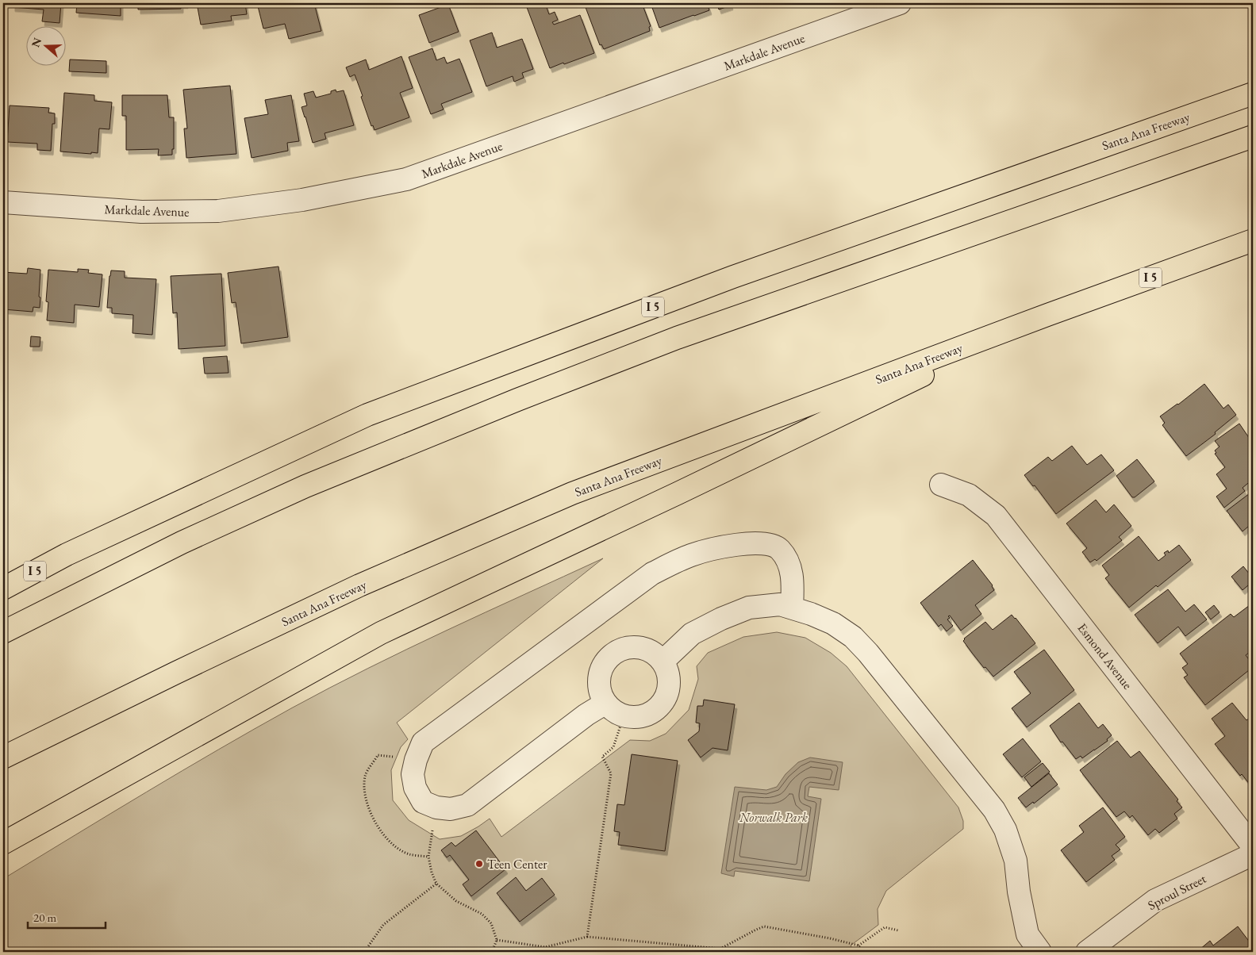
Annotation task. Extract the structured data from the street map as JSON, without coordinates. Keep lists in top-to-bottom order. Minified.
{"streets":{"highway":["Santa Ana Freeway","I 5"],"street":["Markdale Avenue","Esmond Avenue","Sproul Street"]},"parks":["Norwalk Park"],"places":["Teen Center"],"scale_bar":"20 m","north":"left"}
